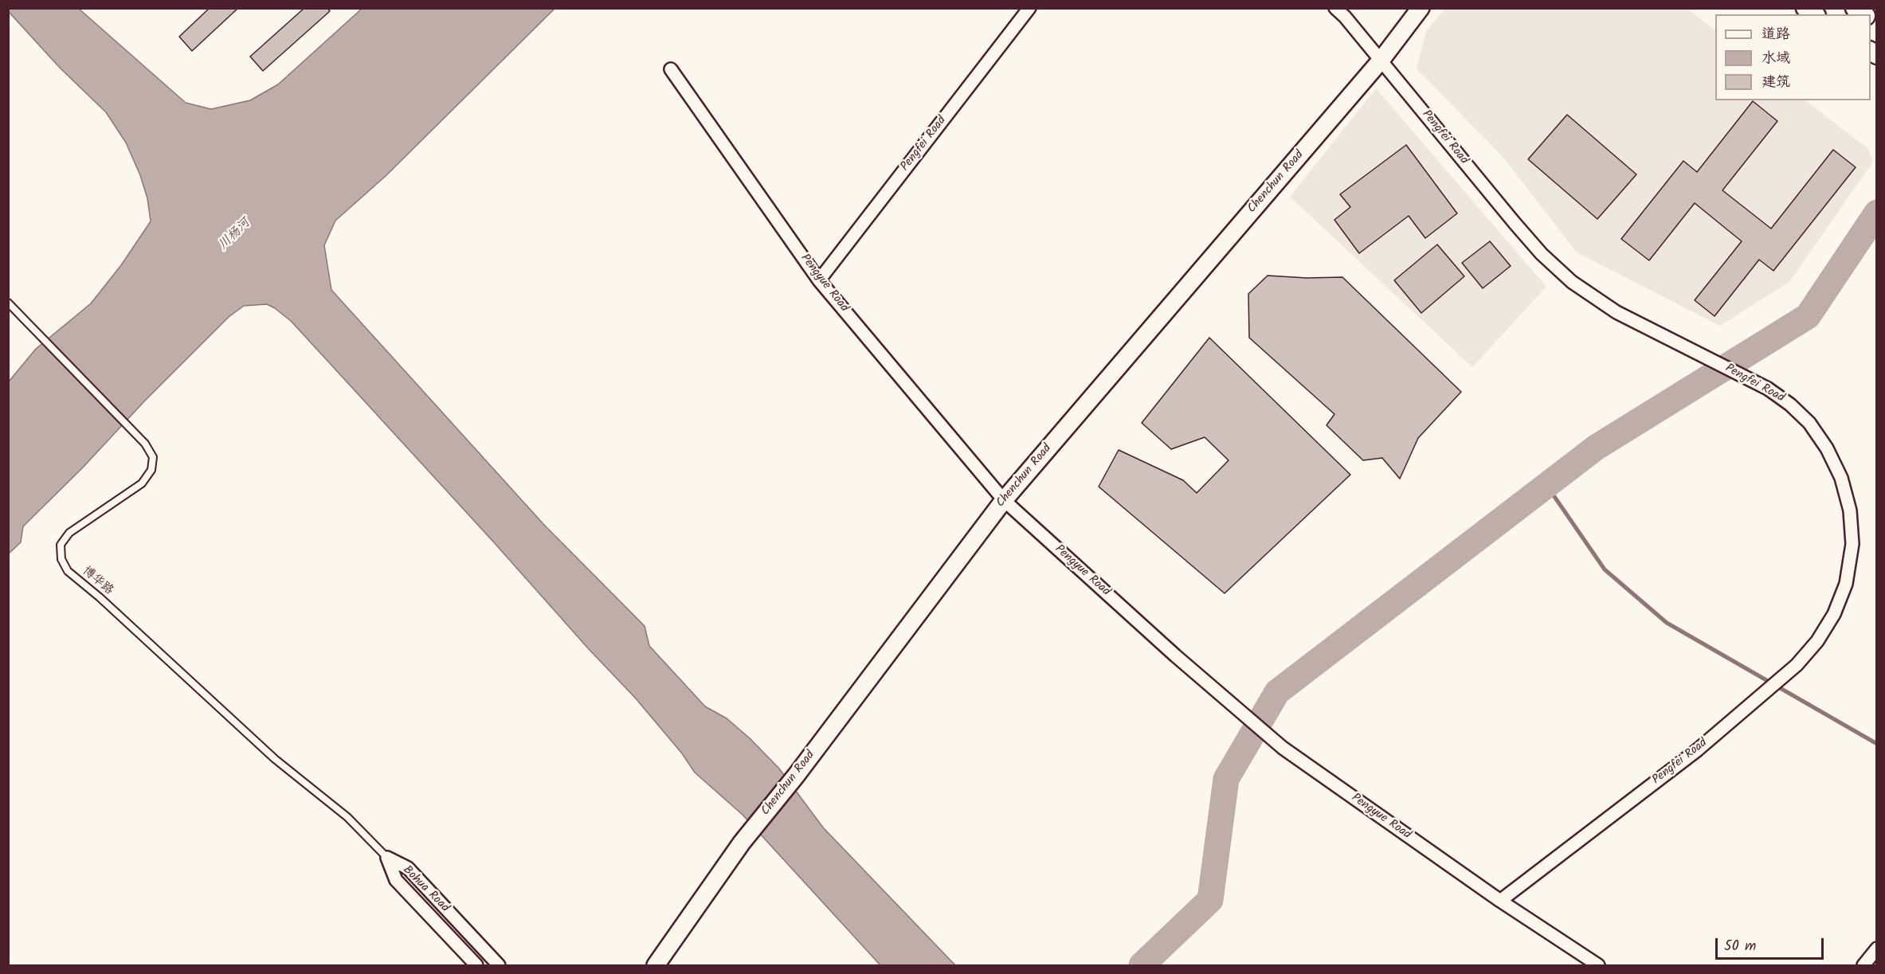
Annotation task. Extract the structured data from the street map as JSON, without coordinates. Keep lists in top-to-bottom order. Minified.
{"streets":{"street":["Pengfei Road","Chenchun Road","Pengyue Road","Bohua Road"],"lane":["博华路"]},"crossings":[["Pengfei Road","Chenchun Road"],["Pengfei Road","Pengyue Road"],["Chenchun Road","Pengyue Road"],["博华路","Bohua Road"]],"water":["川杨河"],"legend":["道路","水域","建筑"],"scale_bar":"50 m"}
